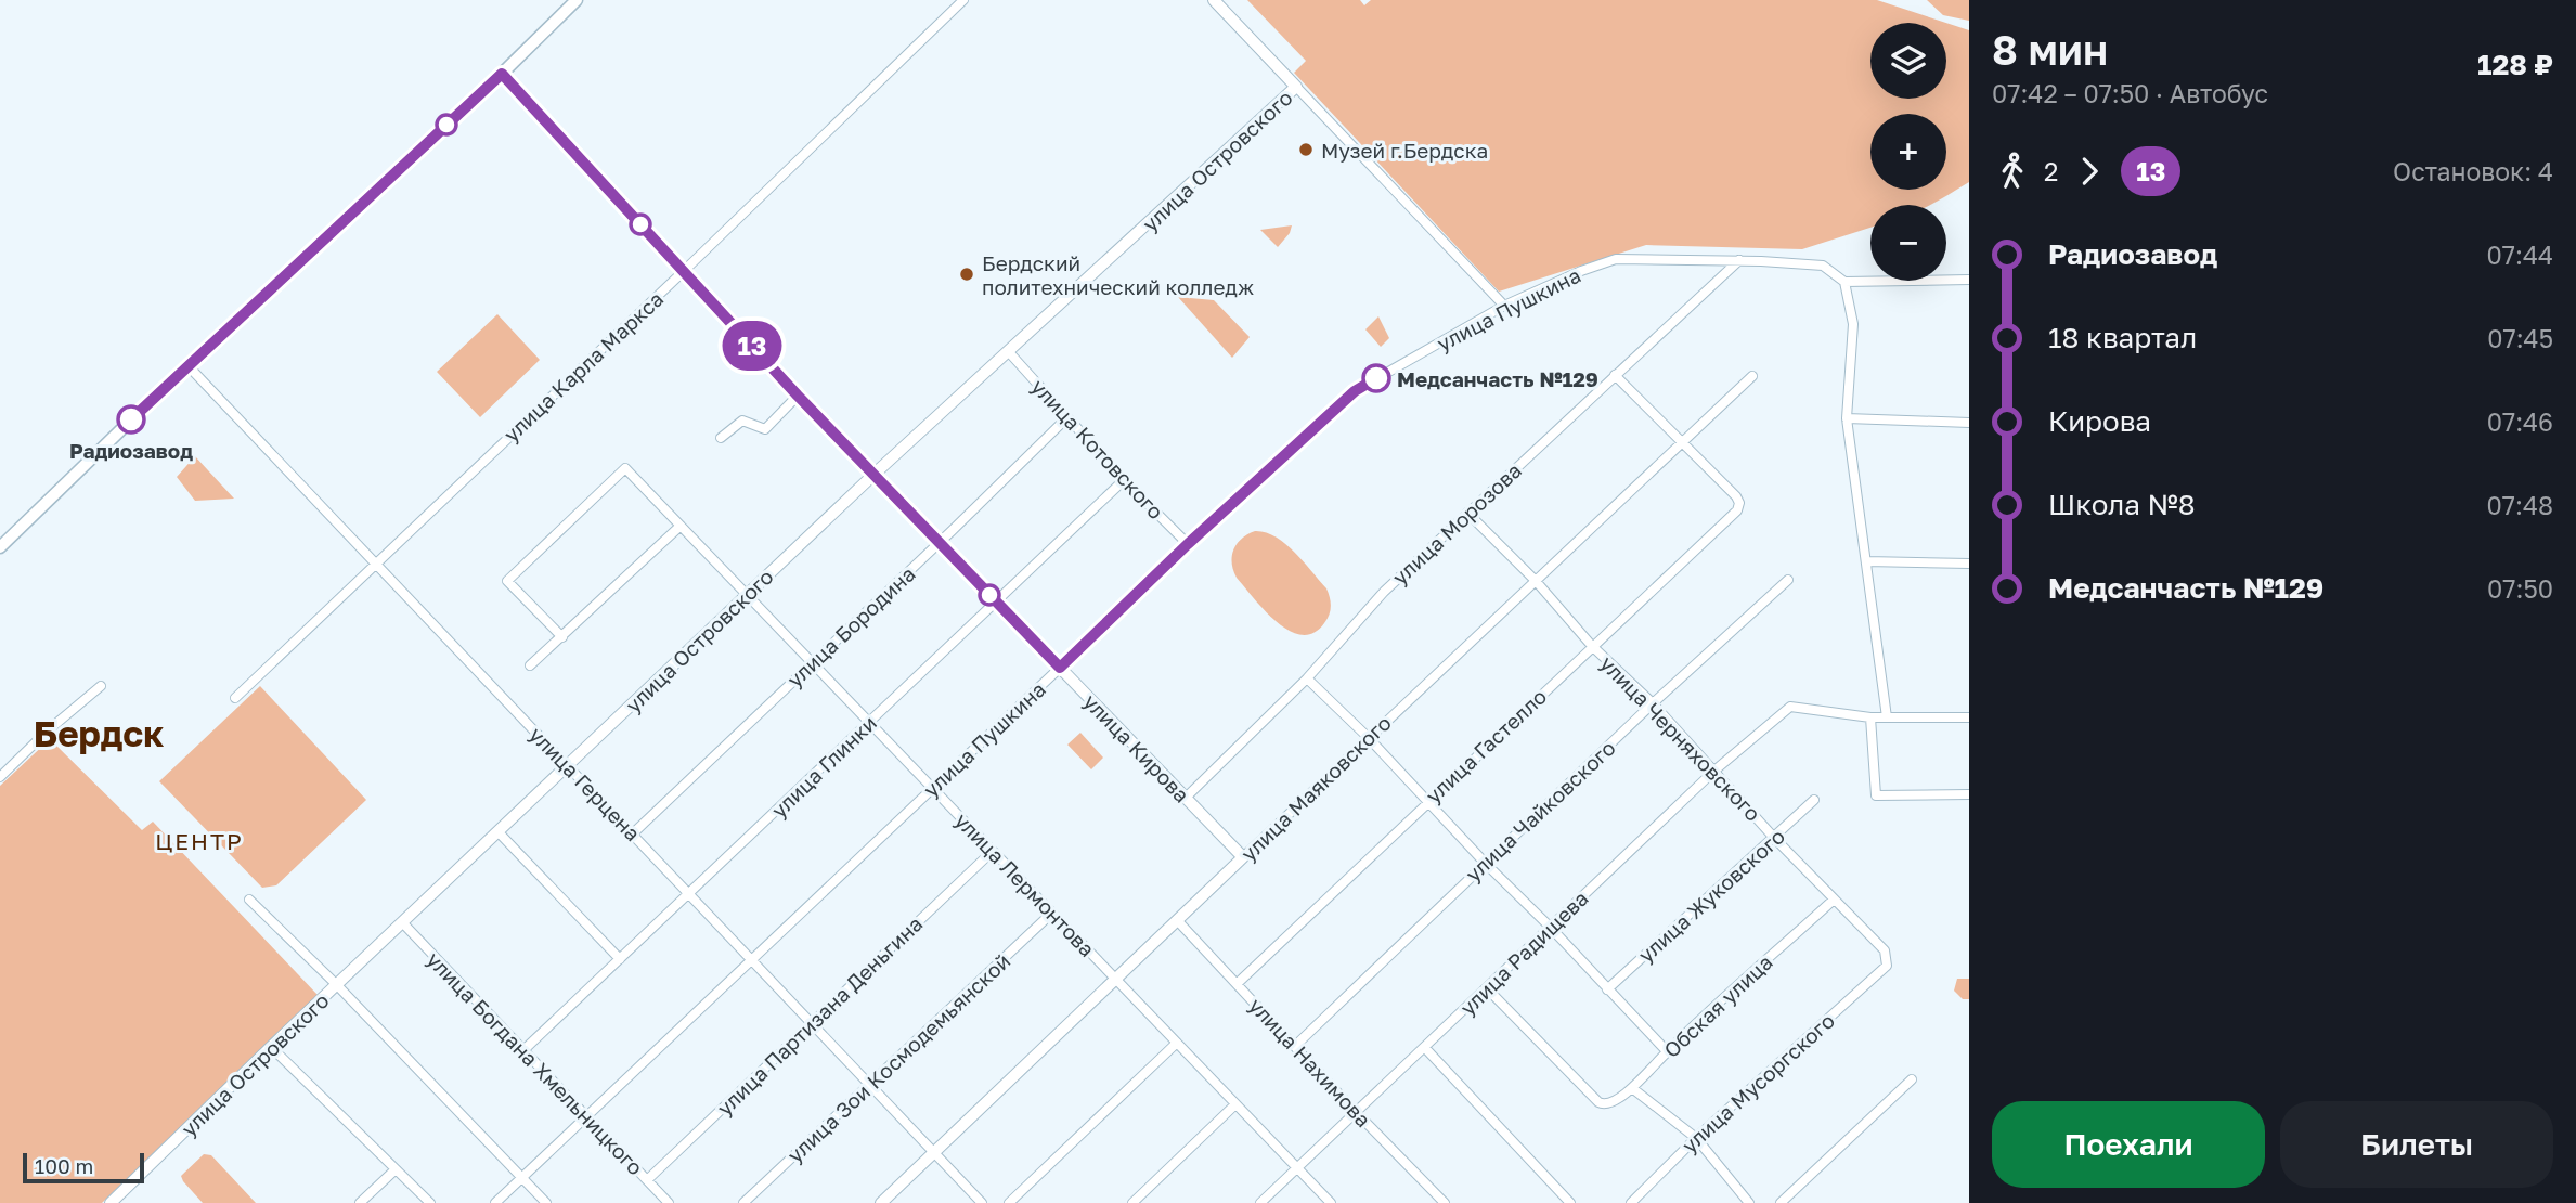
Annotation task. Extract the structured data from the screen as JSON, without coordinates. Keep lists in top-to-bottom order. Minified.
{"streets":{"street":["улица Островского","улица Пушкина","улица Карла Маркса","улица Котовского","улица Морозова","улица Бородина","улица Черняховского","улица Гастелло","улица Кирова","улица Глинки","улица Герцена","улица Маяковского","улица Чайковского","улица Лермонтова","улица Жуковского","улица Радищева","Обская улица","улица Партизана Деньгина","улица Зои Космодемьянской","улица Нахимова","улица Богдана Хмельницкого","улица Мусоргского"]},"crossings":[["улица Островского","улица Котовского"],["улица Островского","улица Кирова"],["улица Островского","улица Герцена"],["улица Островского","улица Лермонтова"],["улица Островского","улица Богдана Хмельницкого"],["улица Пушкина","улица Котовского"],["улица Пушкина","улица Морозова"],["улица Пушкина","улица Кирова"],["улица Пушкина","улица Герцена"],["улица Пушкина","улица Лермонтова"],["улица Пушкина","улица Богдана Хмельницкого"],["улица Карла Маркса","улица Кирова"],["улица Карла Маркса","улица Герцена"],["улица Котовского","улица Бородина"],["улица Котовского","улица Глинки"],["улица Морозова","улица Черняховского"],["улица Морозова","улица Кирова"],["улица Бородина","улица Кирова"],["улица Бородина","улица Герцена"],["улица Бородина","улица Лермонтова"],["улица Черняховского","улица Гастелло"],["улица Черняховского","улица Маяковского"],["улица Черняховского","улица Чайковского"],["улица Черняховского","улица Жуковского"],["улица Черняховского","улица Радищева"],["улица Черняховского","Обская улица"],["улица Черняховского","улица Мусоргского"],["улица Гастелло","улица Маяковского"],["улица Гастелло","улица Нахимова"],["улица Кирова","улица Глинки"],["улица Кирова","улица Маяковского"],["улица Глинки","улица Герцена"],["улица Глинки","улица Лермонтова"],["улица Глинки","улица Богдана Хмельницкого"],["улица Герцена","улица Маяковского"],["улица Герцена","улица Партизана Деньгина"],["улица Герцена","улица Зои Космодемьянской"],["улица Маяковского","улица Лермонтова"],["улица Маяковского","улица Нахимова"],["улица Чайковского","улица Нахимова"],["улица Лермонтова","улица Радищева"],["улица Лермонтова","улица Партизана Деньгина"],["улица Лермонтова","улица Зои Космодемьянской"],["улица Радищева","Обская улица"],["улица Радищева","улица Нахимова"],["улица Партизана Деньгина","улица Богдана Хмельницкого"]],"districts":["Бердск","ЦЕНТР"],"places":["Музей г.Бердска","Бердский политехнический колледж","Медсанчасть №129","Радиозавод"],"lines":["bus line 13"],"scale_bar":"100 m","page":{"on_map":"13","heading":["8 мин","07:42 – 07:50 · Автобус","128 ₽"],"map_buttons":["+","−"],"legs":["2","13","Остановок: 4"],"list":[{"name":"Радиозавод","value":"07:44"},{"name":"18 квартал","value":"07:45"},{"name":"Кирова","value":"07:46"},{"name":"Школа №8","value":"07:48"},{"name":"Медсанчасть №129","value":"07:50"}],"buttons":["Поехали","Билеты"],"scale":"100 m"}}
